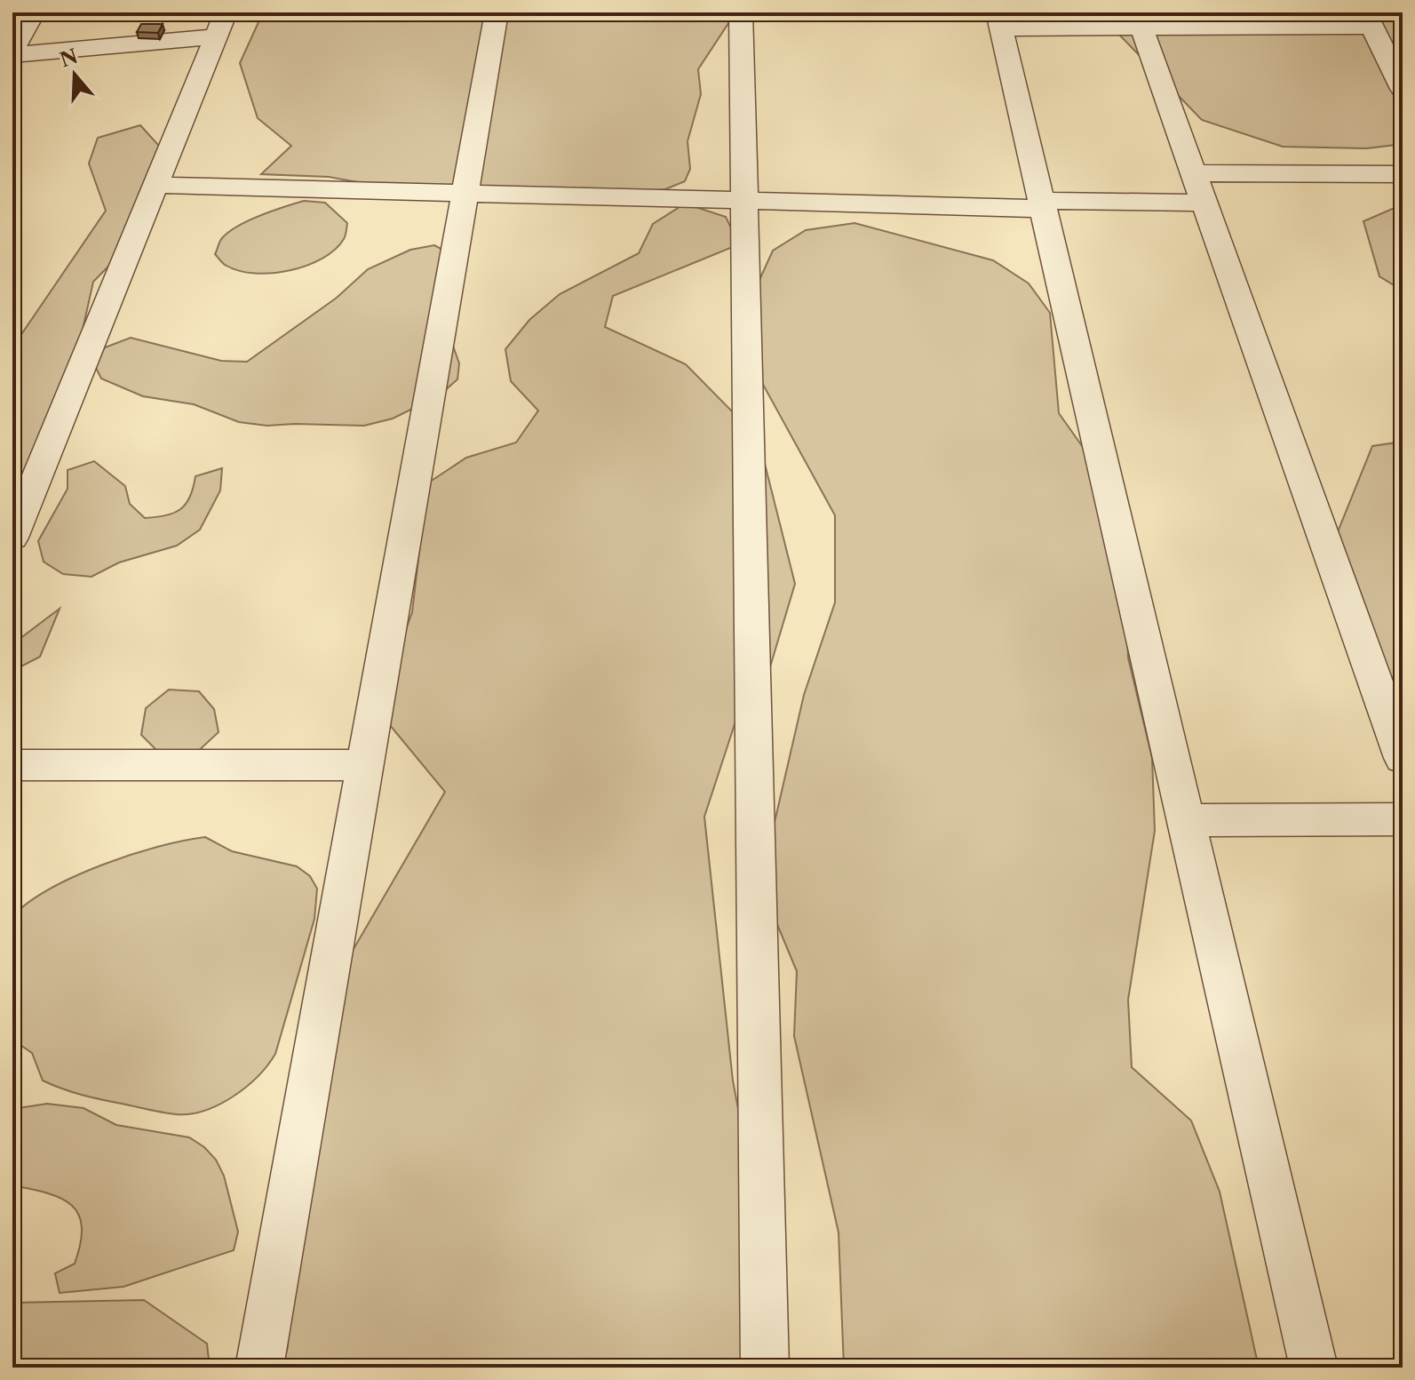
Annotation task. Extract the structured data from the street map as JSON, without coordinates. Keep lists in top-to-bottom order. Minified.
{"north":"top"}
